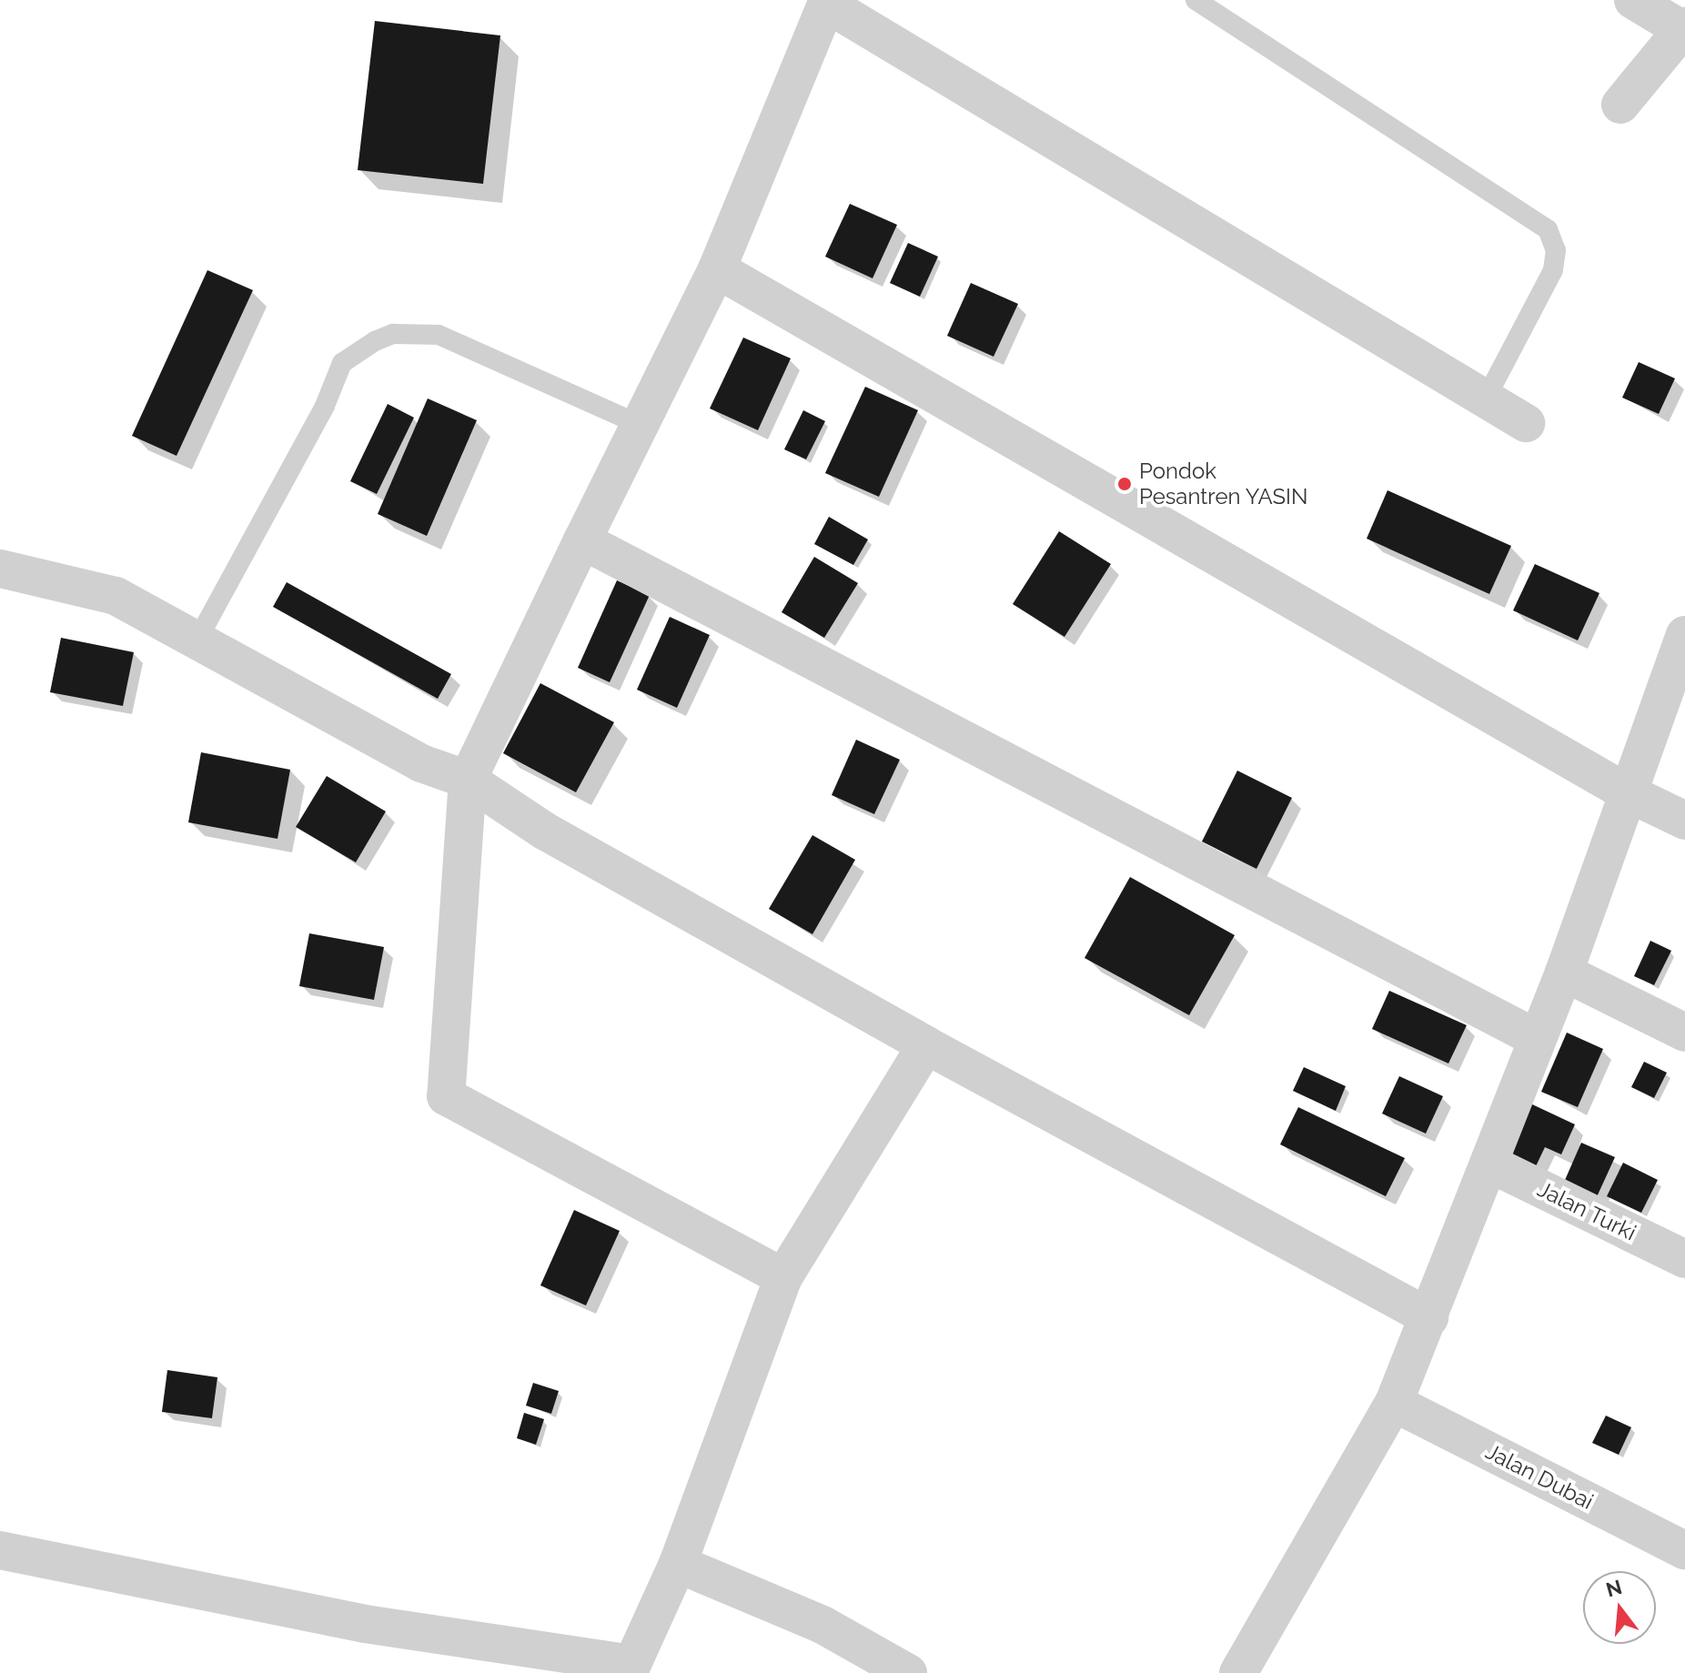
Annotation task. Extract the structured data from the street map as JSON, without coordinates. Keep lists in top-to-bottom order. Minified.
{"streets":{"street":["Jalan Turki","Jalan Dubai"]},"places":["Pondok Pesantren YASIN"],"north":"top"}
